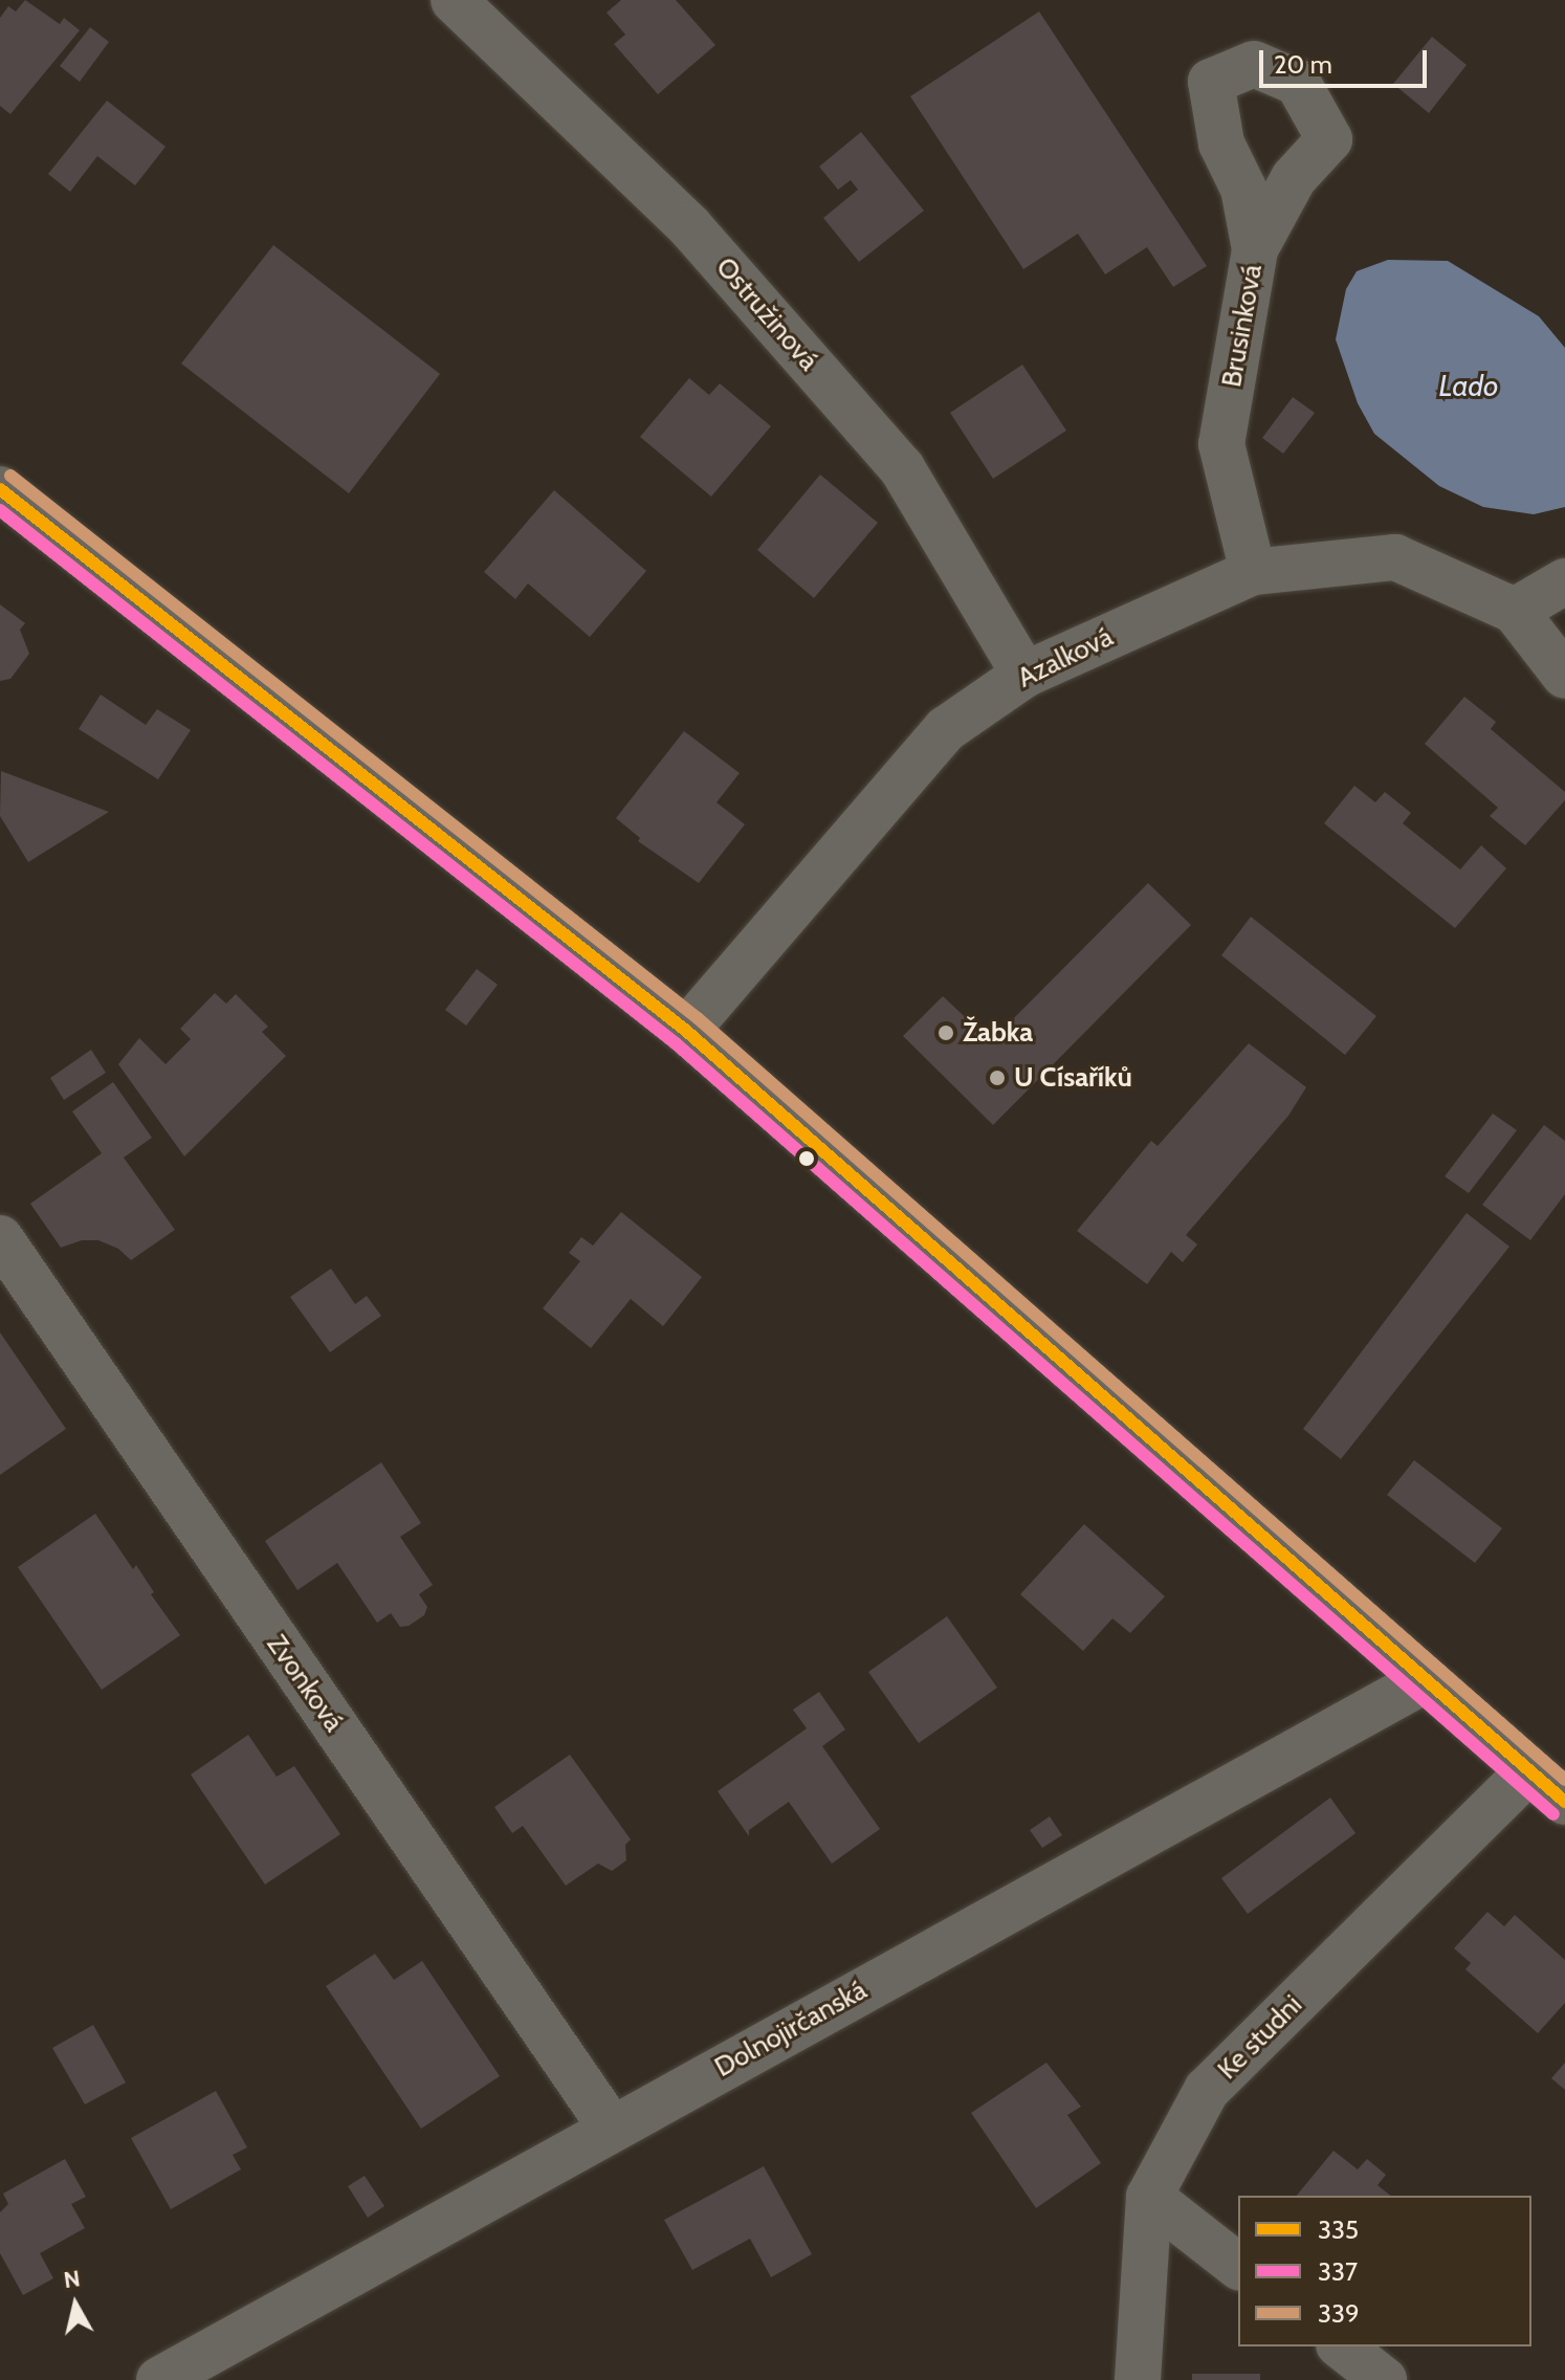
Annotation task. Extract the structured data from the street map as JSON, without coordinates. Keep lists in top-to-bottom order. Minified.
{"streets":{"street":["Ostružinová","Brusinková","Azalková","Zvonková","Dolnojirčanská","Ke studni"]},"crossings":[["Ostružinová","Azalková"],["Brusinková","Azalková"],["Zvonková","Dolnojirčanská"]],"water":["Lado"],"places":["Žabka","U Císaříků"],"lines":["transit line 339","transit line 335","transit line 337"],"legend":["335","337","339"],"scale_bar":"20 m","north":"top"}
